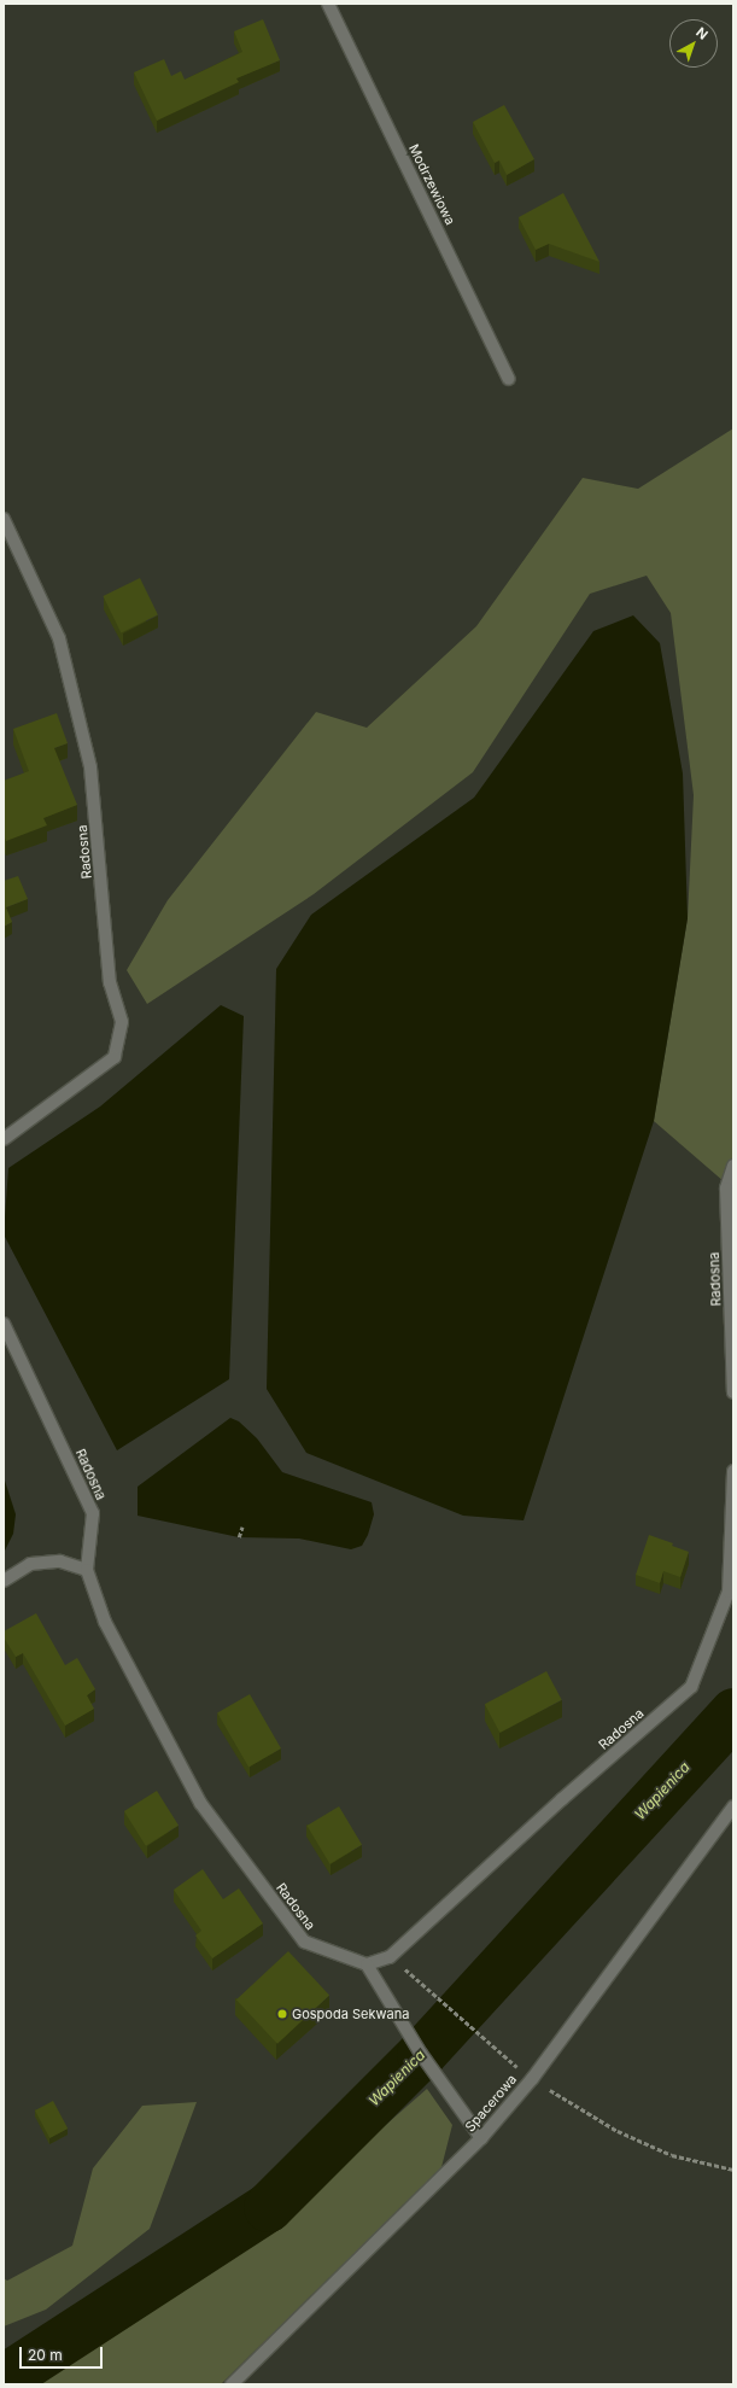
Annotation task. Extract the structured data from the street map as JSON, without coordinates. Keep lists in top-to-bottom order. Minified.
{"streets":{"street":["Modrzewiowa","Radosna","Spacerowa"]},"water":["Wapienica"],"places":["Gospoda Sekwana"],"scale_bar":"20 m","north":"top right"}
